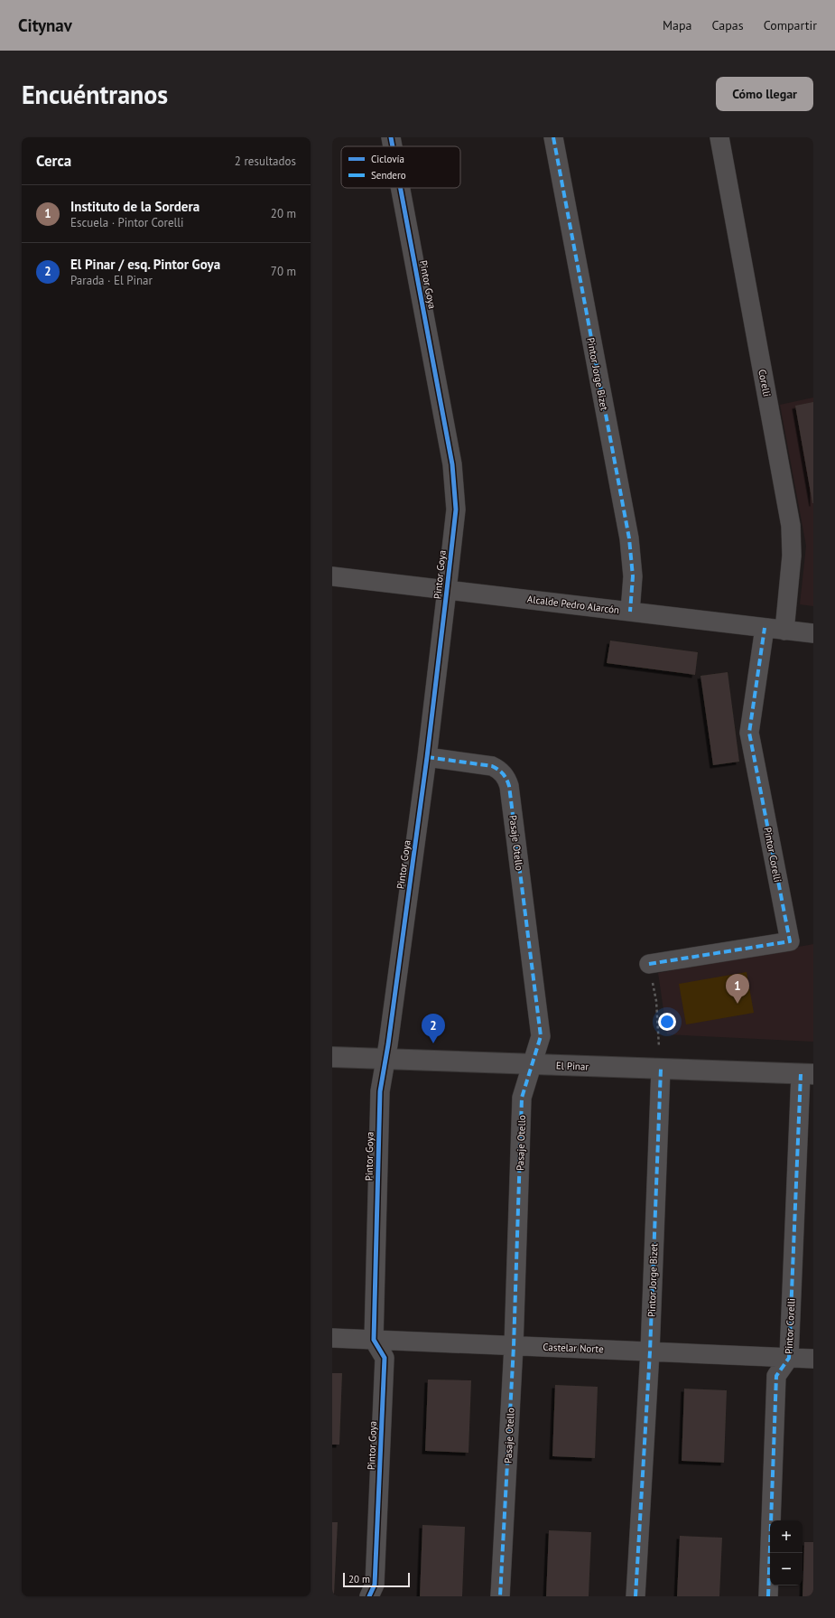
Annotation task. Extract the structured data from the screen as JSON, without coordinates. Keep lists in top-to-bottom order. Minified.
{"streets":{"street":["Pintor Goya","Pintor Jorge Bizet","Corelli","Alcalde Pedro Alarcón","Pasaje Otello","Pintor Corelli","El Pinar","Castelar Norte"]},"crossings":[["Pintor Goya","Alcalde Pedro Alarcón"],["Pintor Goya","Pasaje Otello"],["Pintor Goya","El Pinar"],["Pintor Goya","Castelar Norte"],["Pintor Jorge Bizet","Alcalde Pedro Alarcón"],["Pintor Jorge Bizet","El Pinar"],["Pintor Jorge Bizet","Castelar Norte"],["Corelli","Alcalde Pedro Alarcón"],["Alcalde Pedro Alarcón","Pintor Corelli"],["Pasaje Otello","El Pinar"],["Pasaje Otello","Castelar Norte"],["Pintor Corelli","El Pinar"],["Pintor Corelli","Castelar Norte"]],"legend":["Ciclovía","Sendero"],"scale_bar":"20 m","page":{"header":"Citynav","nav":["Mapa","Capas","Compartir"],"buttons":"Cómo llegar","title":"Encuéntranos","heading":["Cerca","2 resultados"],"list":[{"mark":"1","name":"Instituto de la Sordera","note":"Escuela · Pintor Corelli","value":"20 m"},{"mark":"2","name":"El Pinar / esq. Pintor Goya","note":"Parada · El Pinar","value":"70 m"}],"pins":["1","2"],"map_buttons":["+","−"],"scale":"20 m"}}
